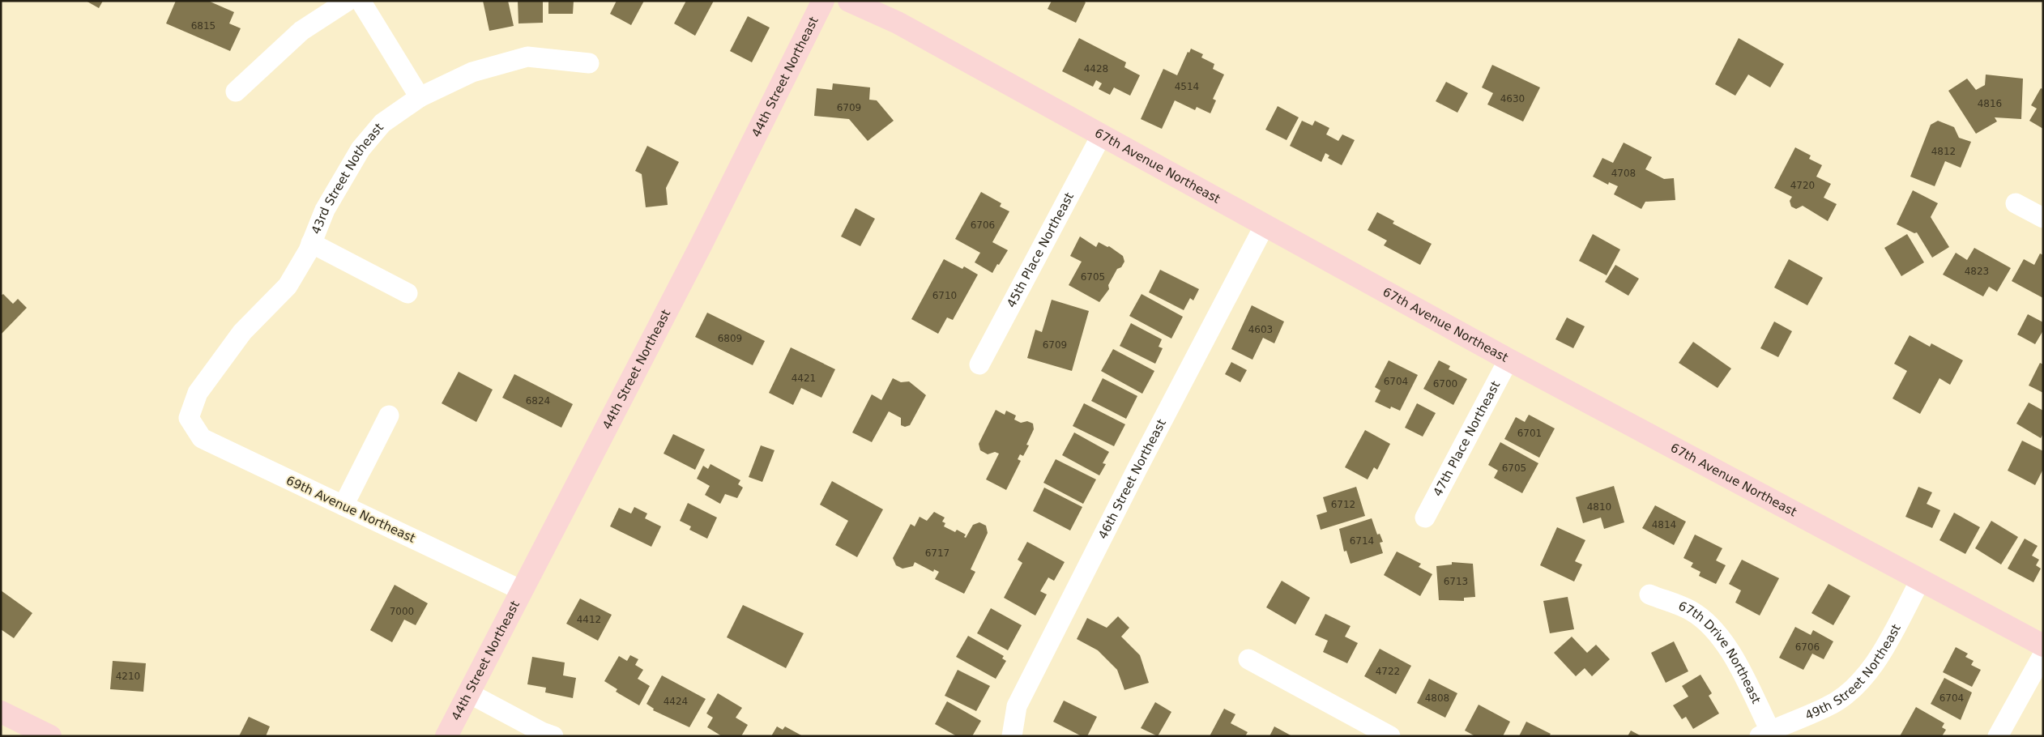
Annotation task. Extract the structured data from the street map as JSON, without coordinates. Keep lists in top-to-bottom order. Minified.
{"streets":{"street":["44th Street Northeast","67th Avenue Northeast","43rd Street Notheast","45th Place Northeast","47th Place Northeast","46th Street Northeast","69th Avenue Northeast","67th Drive Northeast","49th Street Northeast"]},"crossings":[["44th Street Northeast","69th Avenue Northeast"],["67th Avenue Northeast","45th Place Northeast"],["67th Avenue Northeast","47th Place Northeast"],["67th Avenue Northeast","46th Street Northeast"],["67th Avenue Northeast","49th Street Northeast"],["43rd Street Notheast","69th Avenue Northeast"],["67th Drive Northeast","49th Street Northeast"]],"house_numbers":["6815","4428","4514","4630","4816","6709","4812","4708","4720","6706","4823","6705","6710","4603","6809","6709","4421","6704","6700","6824","6701","6705","6712","4810","4814","6714","6717","6713","7000","4412","6706","4722","4210","4808","6704","4424"]}
